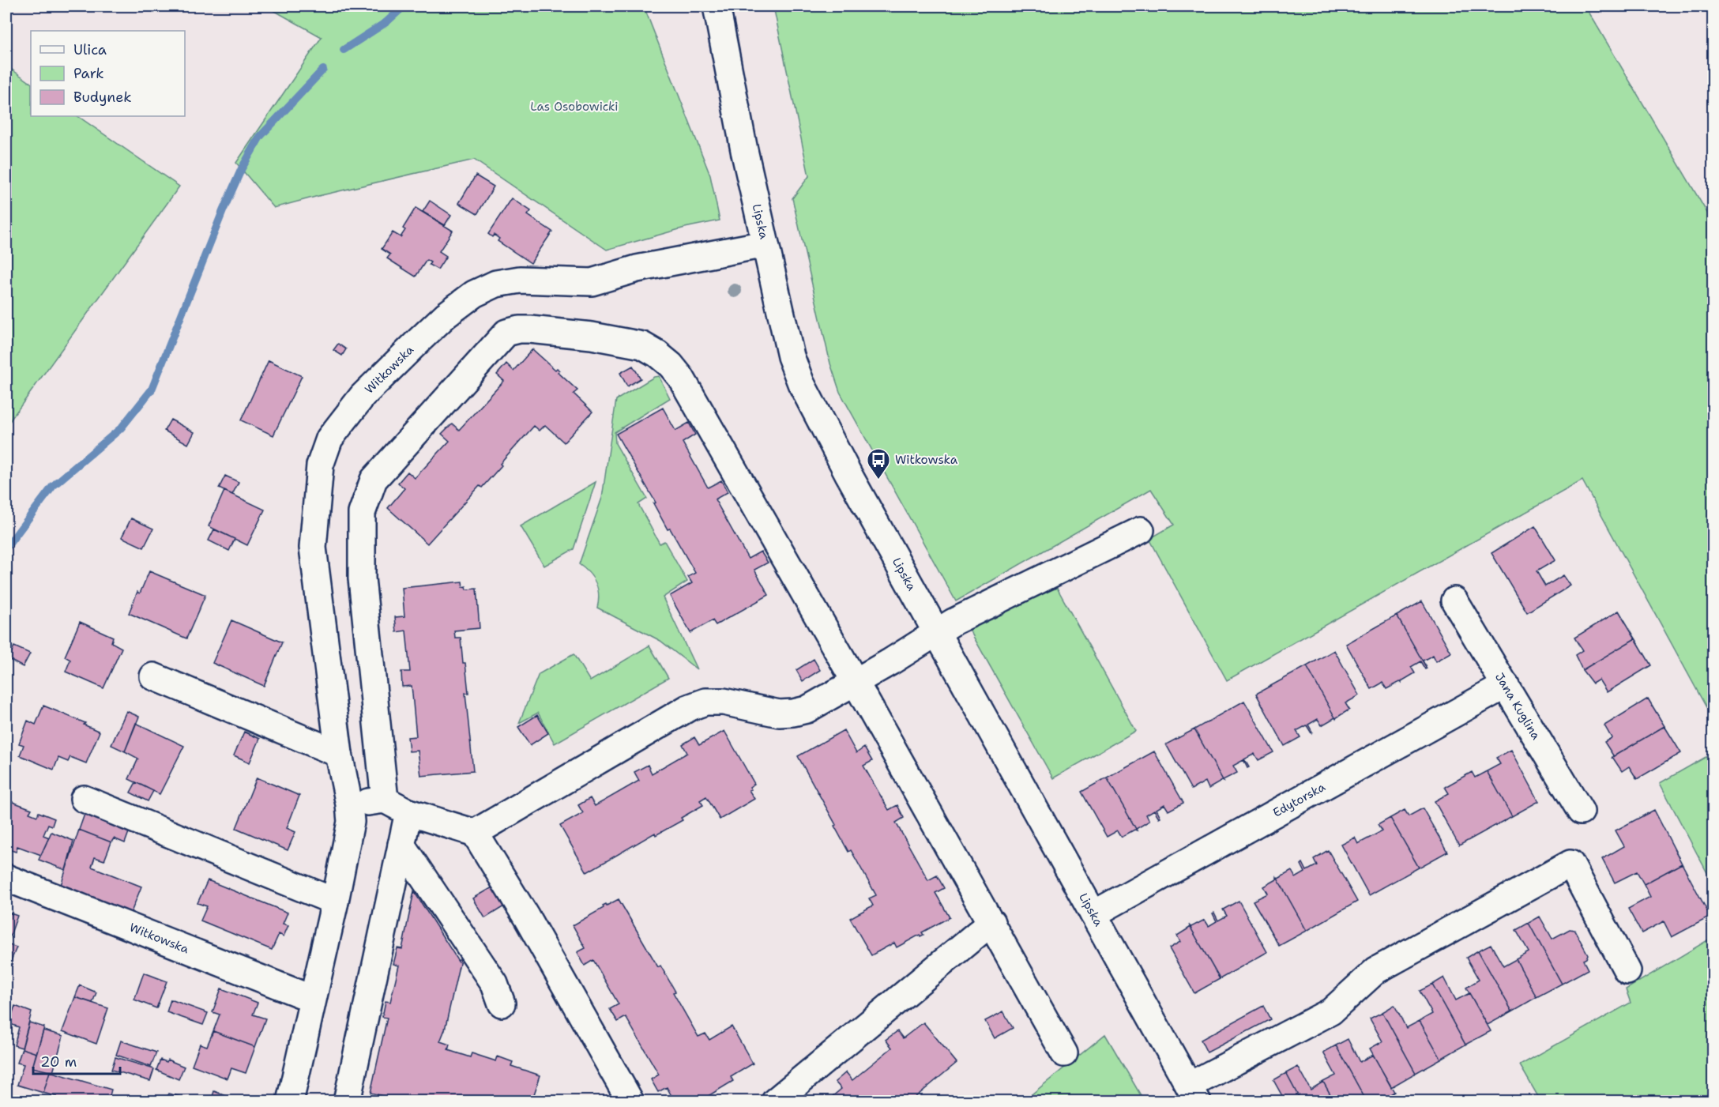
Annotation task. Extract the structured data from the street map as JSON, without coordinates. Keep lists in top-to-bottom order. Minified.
{"streets":{"street":["Lipska","Witkowska","Jana Kuglina","Edytorska"]},"crossings":[["Lipska","Witkowska"],["Lipska","Edytorska"],["Jana Kuglina","Edytorska"]],"parks":["Las Osobowicki"],"places":{"bus stop":["Witkowska"]},"legend":["Ulica","Park","Budynek"],"scale_bar":"20 m"}
